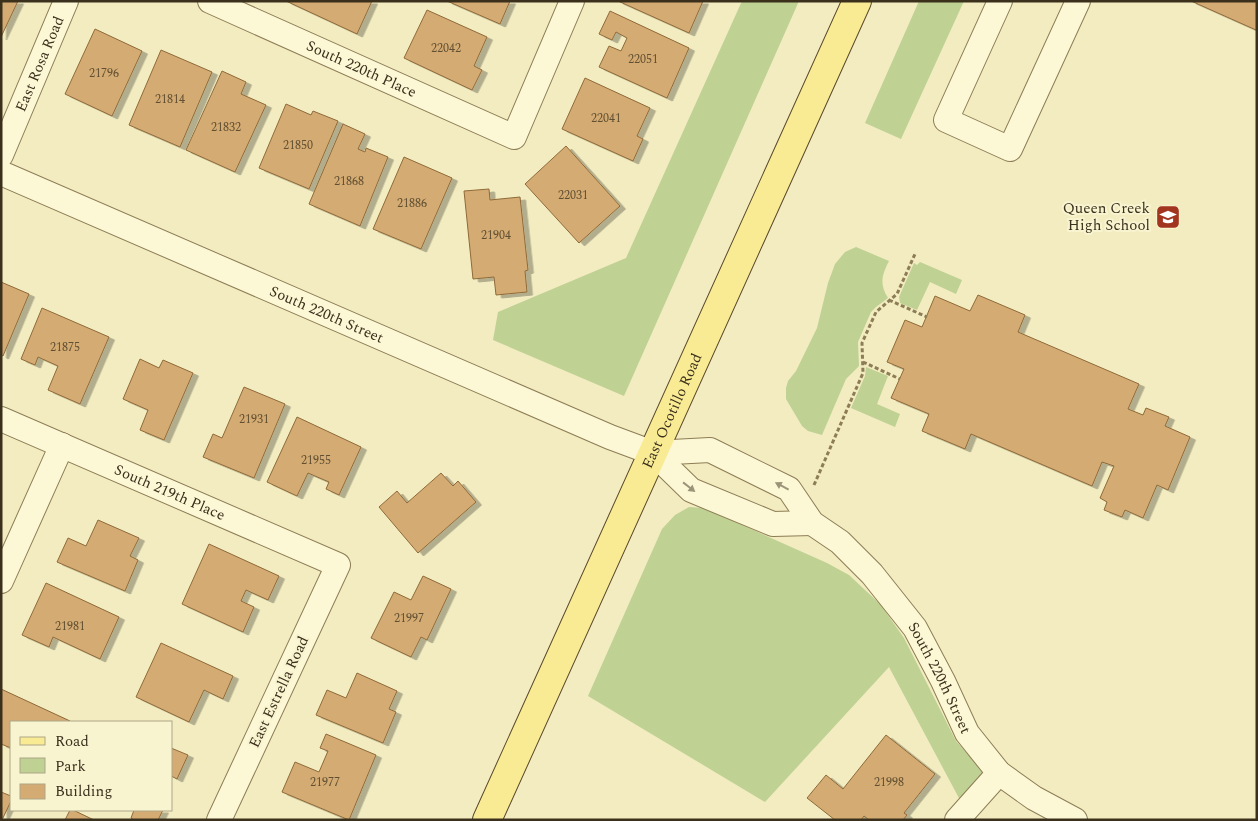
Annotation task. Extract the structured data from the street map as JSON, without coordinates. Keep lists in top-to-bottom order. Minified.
{"streets":{"main road":["East Ocotillo Road"],"street":["East Rosa Road","South 220th Place","South 220th Street","South 219th Place","East Estrella Road"]},"crossings":[["South 220th Street","East Ocotillo Road"],["South 219th Place","East Estrella Road"]],"places":{"school or university":["Queen Creek High School"]},"house_numbers":["22042","22051","21796","21814","22041","21832","21850","21868","22031","21886","21904","21875","21931","21955","21997","21981","21977","21998"],"legend":["Road","Park","Building"]}
